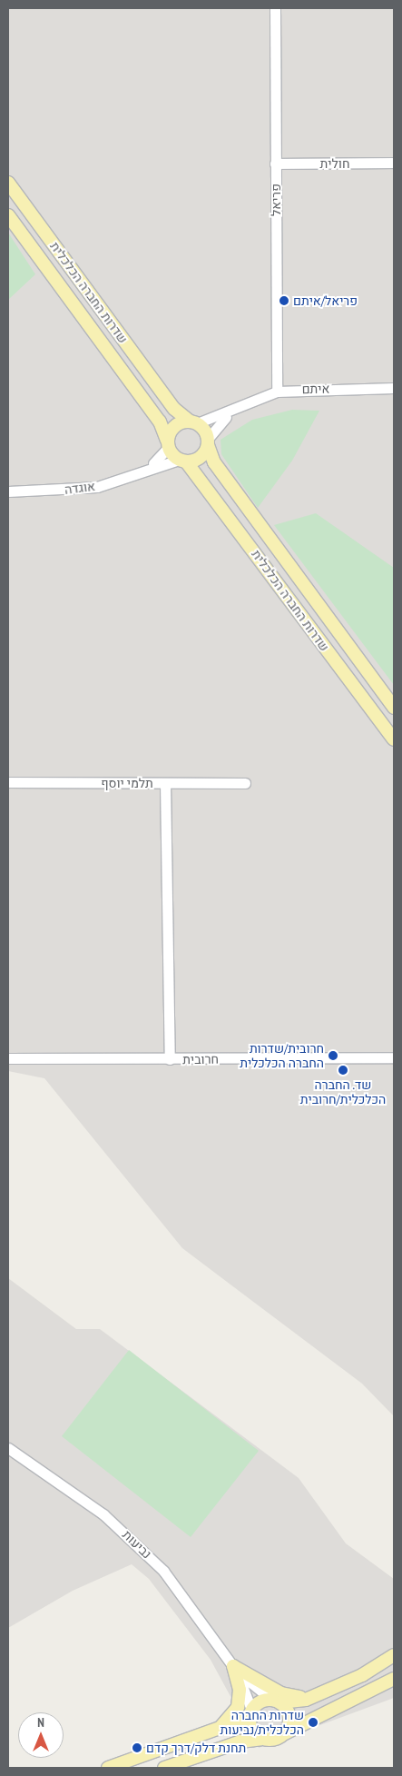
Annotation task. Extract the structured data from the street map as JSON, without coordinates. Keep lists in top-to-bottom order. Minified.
{"streets":{"main road":["שדרות החברה הכלכלית"],"street":["חולית","פריאל","איתם","אוגדה","תלמי יוסף","חרובית","נביעות"]},"crossings":[["חולית","פריאל"],["פריאל","איתם"],["שדרות החברה הכלכלית","איתם"],["שדרות החברה הכלכלית","אוגדה"],["איתם","אוגדה"]],"places":["פריאל/איתם","חרובית/שדרות החברה הכלכלית","שד. החברה הכלכלית/חרובית","שדרות החברה הכלכלית/נביעות","תחנת דלק/דרך קדם"],"north":"top"}
